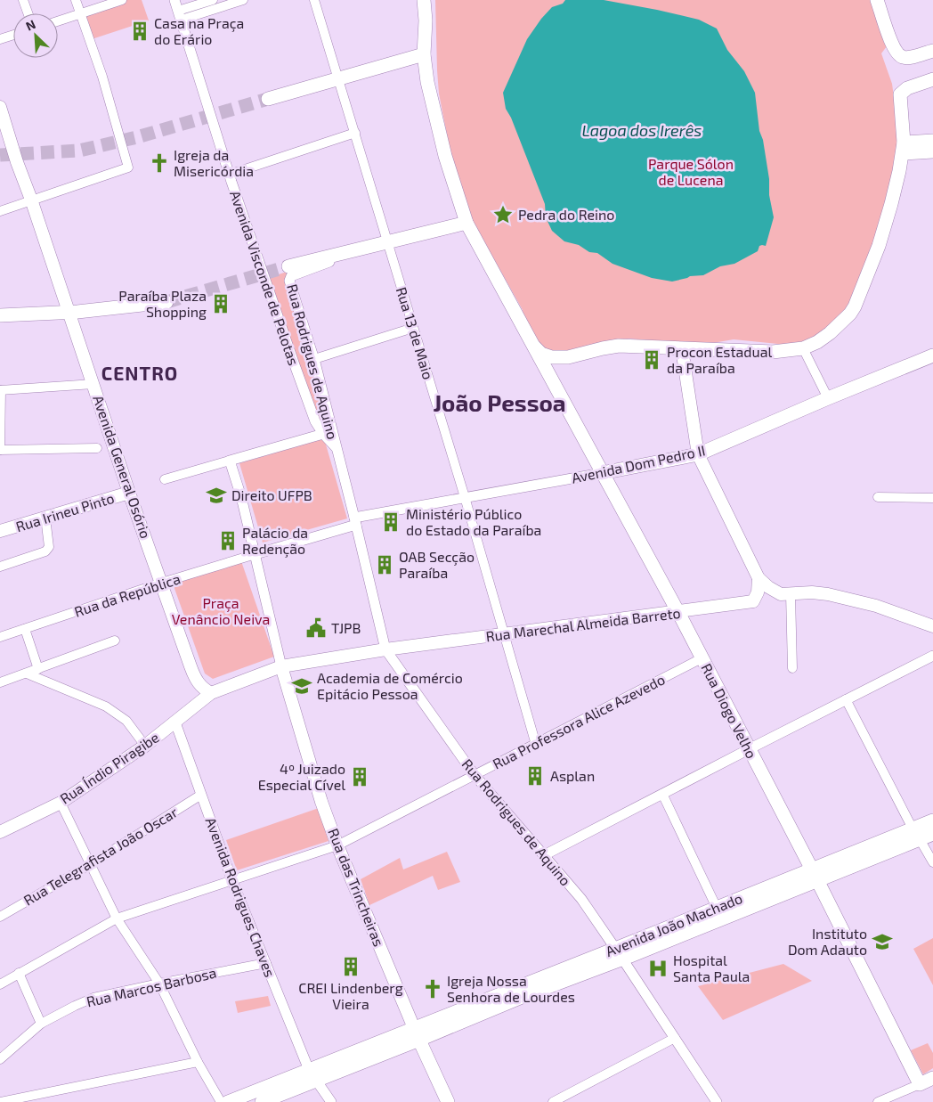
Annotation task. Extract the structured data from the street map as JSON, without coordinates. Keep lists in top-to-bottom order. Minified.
{"streets":{"main road":["Avenida Dom Pedro II","Avenida General Osório","Rua Irineu Pinto","Rua Marechal Almeida Barreto","Rua Diogo Velho","Rua Índio Piragibe","Rua das Trincheiras","Avenida João Machado"],"street":["Avenida Visconde de Pelotas","Rua 13 de Maio","Rua Rodrigues de Aquino","Rua da República","Rua Professora Alice Azevedo","Rua Telegrafista João Oscar","Avenida Rodrigues Chaves","Rua Marcos Barbosa"]},"crossings":[["Avenida Visconde de Pelotas","Rua Rodrigues de Aquino"],["Rua 13 de Maio","Avenida Dom Pedro II"],["Rua 13 de Maio","Rua Marechal Almeida Barreto"],["Rua 13 de Maio","Rua Professora Alice Azevedo"],["Rua Rodrigues de Aquino","Avenida Dom Pedro II"],["Rua Rodrigues de Aquino","Rua Marechal Almeida Barreto"],["Rua Rodrigues de Aquino","Rua Professora Alice Azevedo"],["Rua Rodrigues de Aquino","Avenida João Machado"],["Avenida Dom Pedro II","Rua da República"],["Avenida Dom Pedro II","Rua Diogo Velho"],["Avenida General Osório","Rua Irineu Pinto"],["Avenida General Osório","Rua da República"],["Avenida General Osório","Rua Marechal Almeida Barreto"],["Avenida General Osório","Rua Índio Piragibe"],["Rua Marechal Almeida Barreto","Rua Diogo Velho"],["Rua Marechal Almeida Barreto","Rua Índio Piragibe"],["Rua Marechal Almeida Barreto","Rua das Trincheiras"],["Rua Diogo Velho","Rua Professora Alice Azevedo"],["Rua Diogo Velho","Avenida João Machado"],["Rua Professora Alice Azevedo","Rua das Trincheiras"],["Rua Professora Alice Azevedo","Avenida Rodrigues Chaves"],["Rua Índio Piragibe","Avenida Rodrigues Chaves"],["Rua Telegrafista João Oscar","Avenida Rodrigues Chaves"],["Rua das Trincheiras","Avenida João Machado"],["Avenida Rodrigues Chaves","Avenida João Machado"],["Avenida Rodrigues Chaves","Rua Marcos Barbosa"]],"districts":["CENTRO","João Pessoa"],"water":["Lagoa dos Irerês"],"parks":["Parque Sólon de Lucena","Praça Venâncio Neiva"],"places":{"building":["Casa na Praça do Erário","Paraíba Plaza Shopping","Procon Estadual da Paraíba","Ministério Público do Estado da Paraíba","Palácio da Redenção","OAB Secção Paraíba","Asplan","4º Juizado Especial Cível","CREI Lindenberg Vieira"],"church":["Igreja da Misericórdia","Igreja Nossa Senhora de Lourdes"],"place":["Pedra do Reino"],"school or university":["Direito UFPB","Academia de Comércio Epitácio Pessoa","Instituto Dom Adauto"],"public building":["TJPB"],"hospital":["Hospital Santa Paula"]},"north":"top left"}
